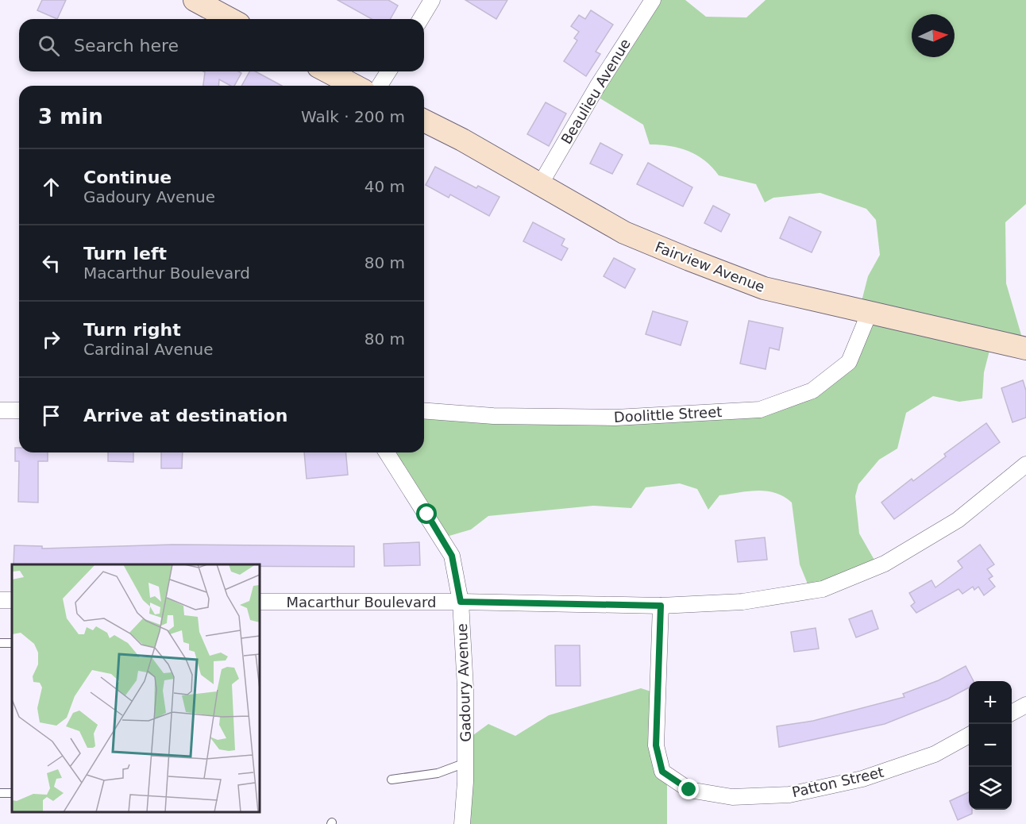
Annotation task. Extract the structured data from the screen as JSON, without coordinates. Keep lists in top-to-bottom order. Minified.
{"streets":{"main road":["Fairview Avenue"],"street":["Beaulieu Avenue","Doolittle Street","Macarthur Boulevard","Gadoury Avenue","Patton Street"]},"crossings":[["Beaulieu Avenue","Fairview Avenue"],["Fairview Avenue","Doolittle Street"],["Macarthur Boulevard","Gadoury Avenue"],["Macarthur Boulevard","Patton Street"]],"north":"right","page":{"search":"Search here","heading":["3 min","Walk · 200 m"],"list":[["Continue","Gadoury Avenue","40 m"],["Turn left","Macarthur Boulevard","80 m"],["Turn right","Cardinal Avenue","80 m"],"Arrive at destination"],"map_buttons":["+","−"]}}
